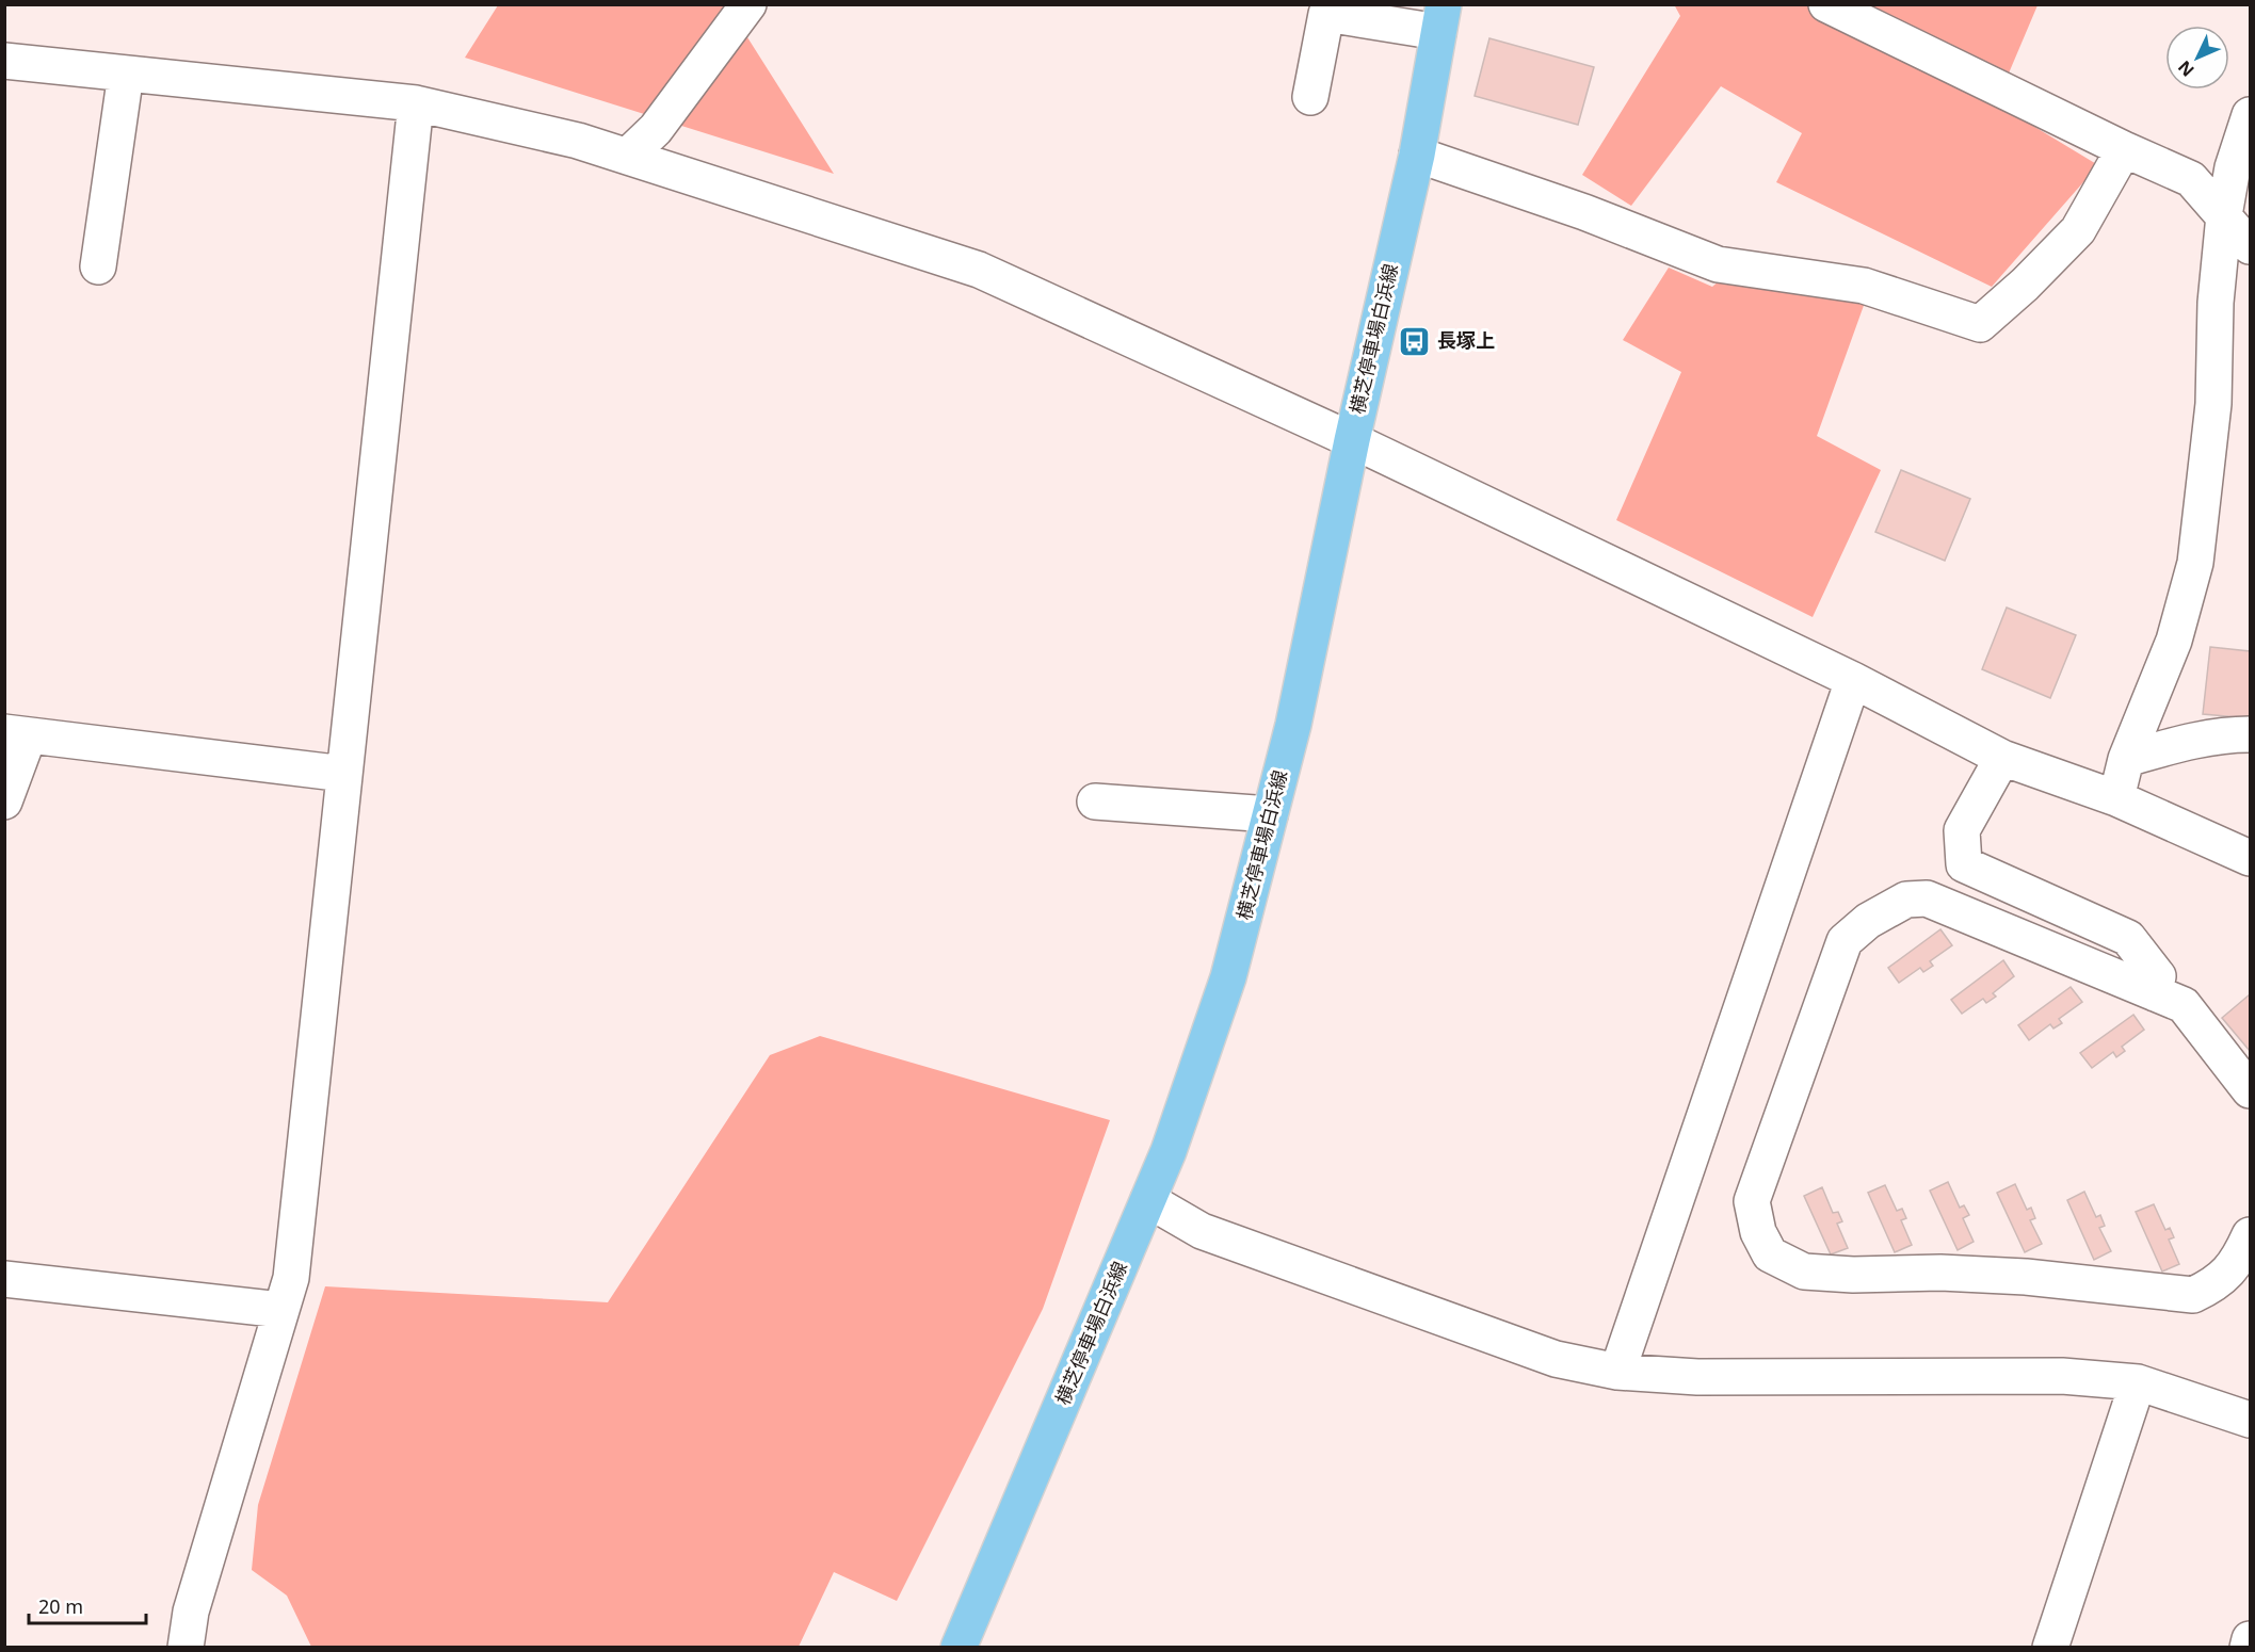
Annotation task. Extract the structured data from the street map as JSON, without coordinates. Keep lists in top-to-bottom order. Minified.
{"streets":{"main road":["横芝停車場白浜線"]},"places":{"bus stop":["長塚上"]},"scale_bar":"20 m","north":"bottom left"}
